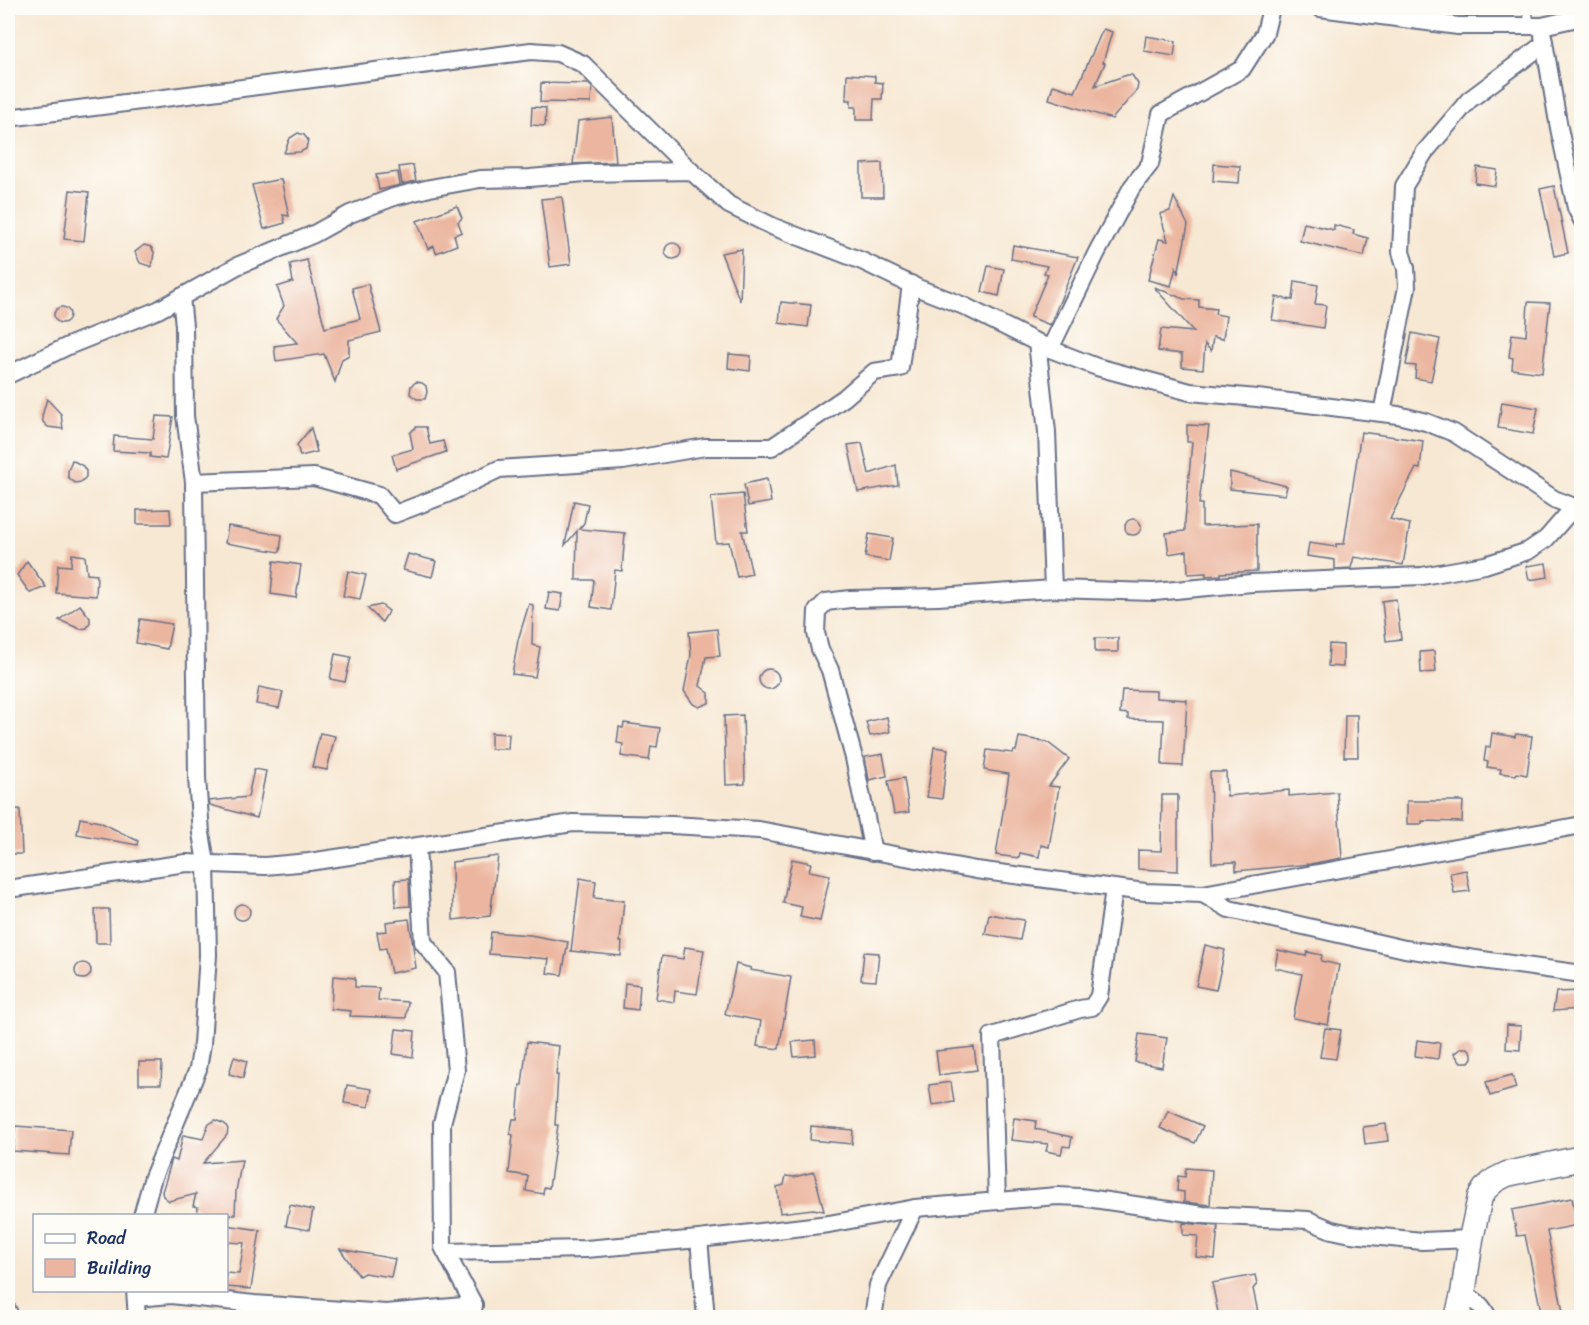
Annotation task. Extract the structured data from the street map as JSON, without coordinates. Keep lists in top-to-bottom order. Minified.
{"legend":["Road","Building"]}
